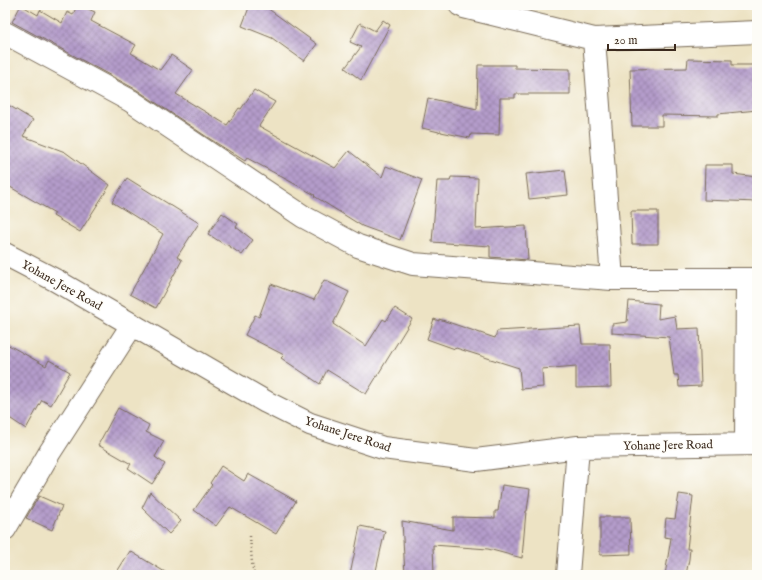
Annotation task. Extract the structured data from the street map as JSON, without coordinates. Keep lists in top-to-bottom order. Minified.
{"streets":{"street":["Yohane Jere Road"]},"scale_bar":"20 m"}
